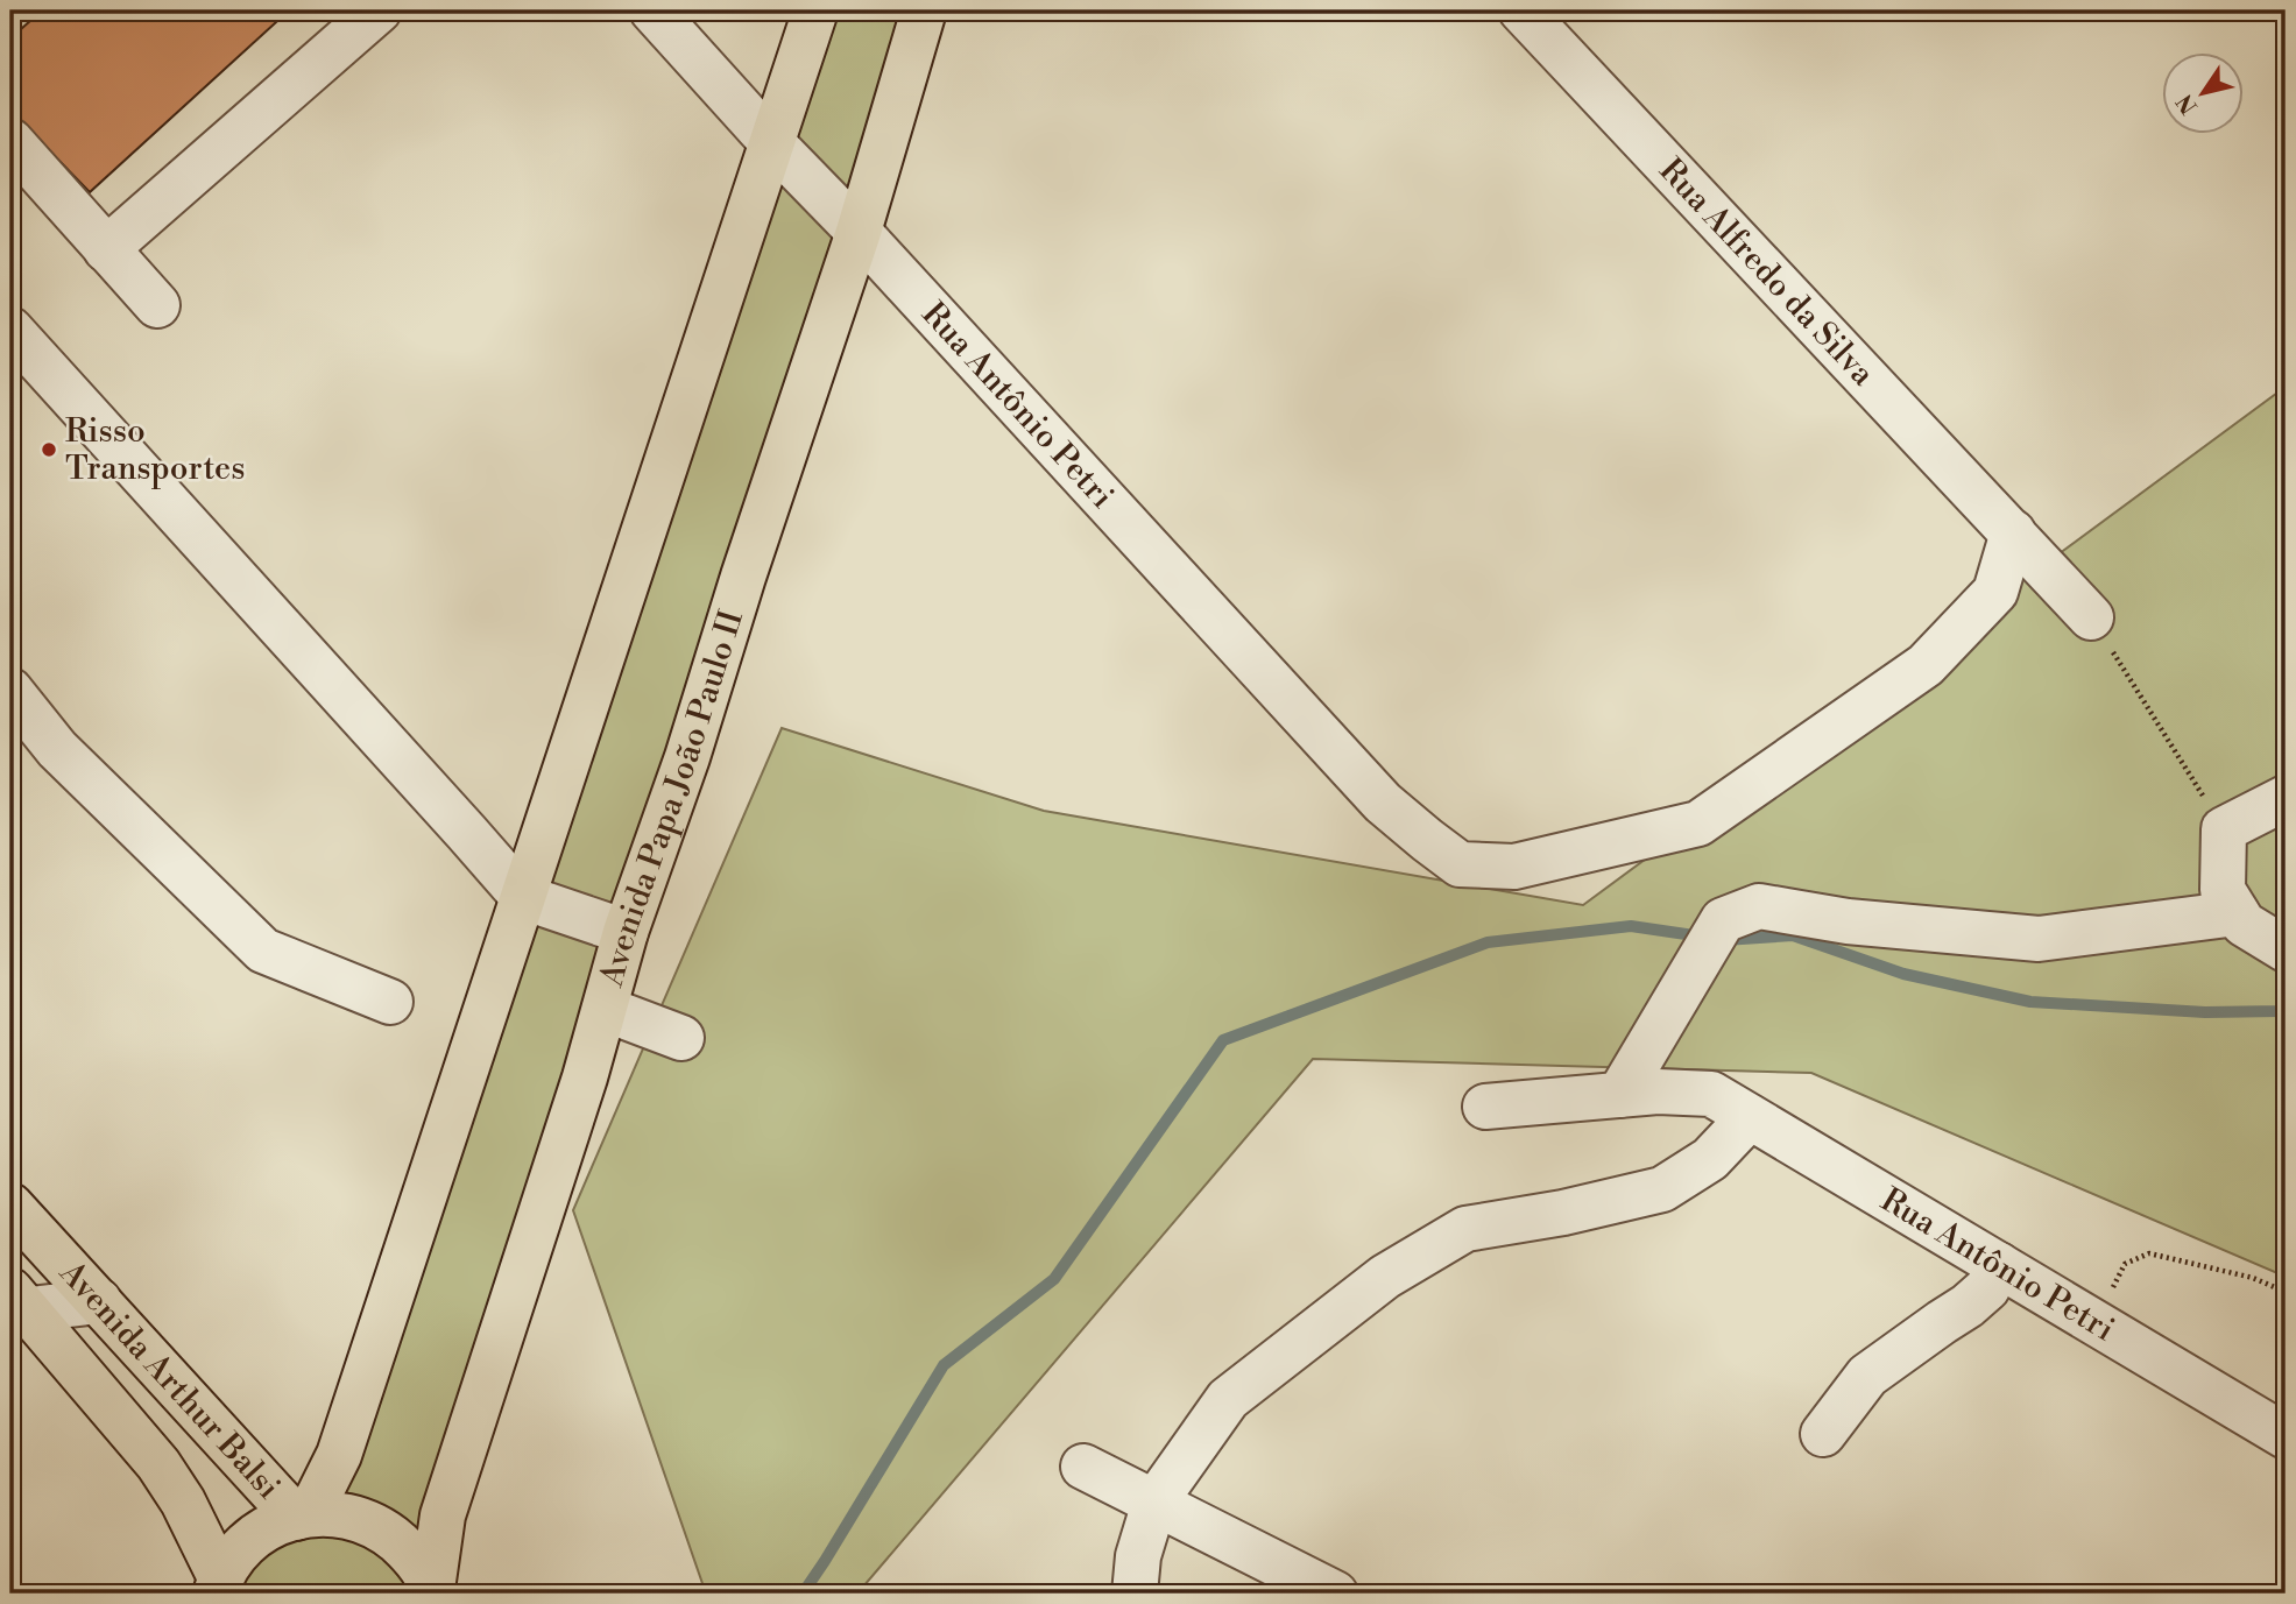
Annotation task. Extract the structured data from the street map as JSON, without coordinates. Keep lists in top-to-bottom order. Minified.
{"streets":{"main road":["Avenida Papa João Paulo II","Avenida Arthur Balsi"],"street":["Rua Alfredo da Silva","Rua Antônio Petri"]},"crossings":[["Rua Alfredo da Silva","Rua Antônio Petri"],["Rua Antônio Petri","Avenida Papa João Paulo II"]],"places":["Risso Transportes"],"north":"bottom left"}
